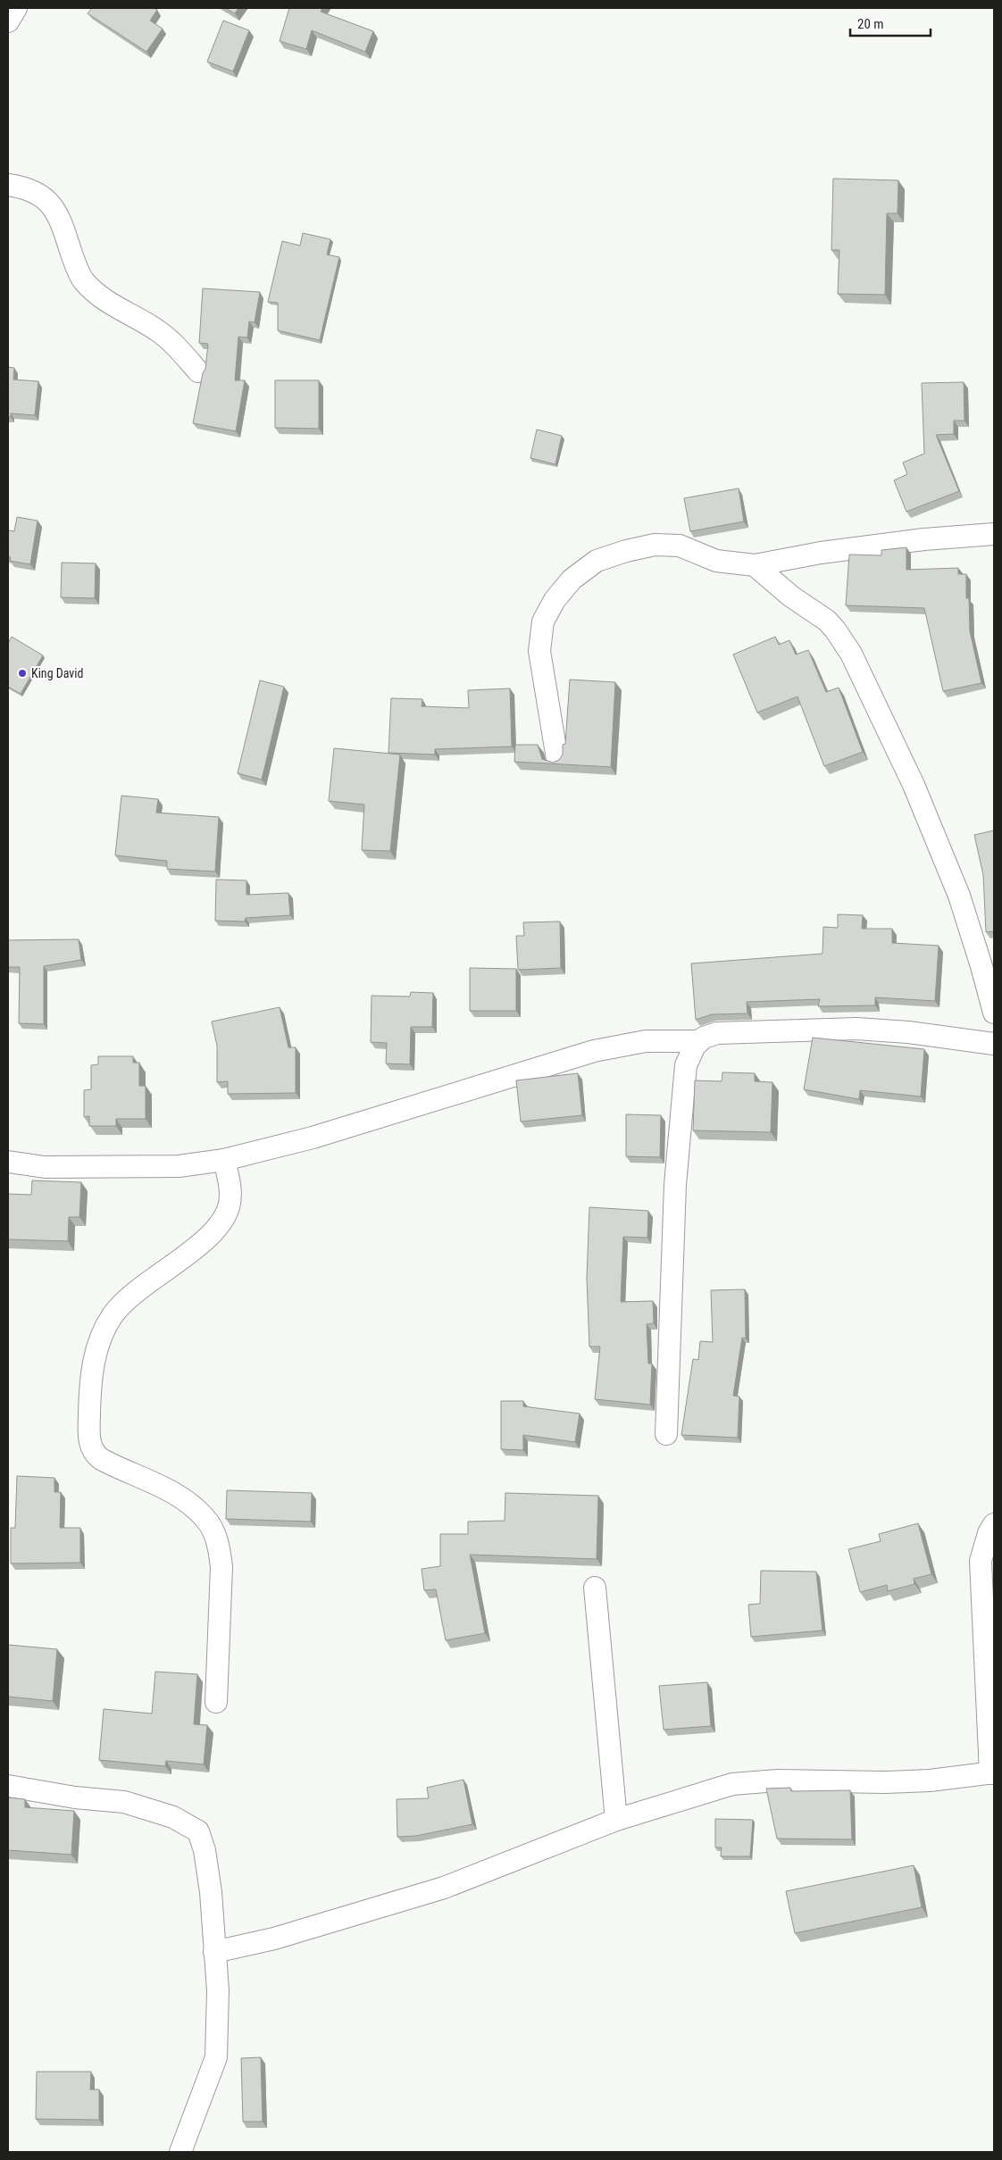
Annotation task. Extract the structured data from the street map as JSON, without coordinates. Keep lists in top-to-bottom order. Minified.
{"places":["King David"],"scale_bar":"20 m"}
